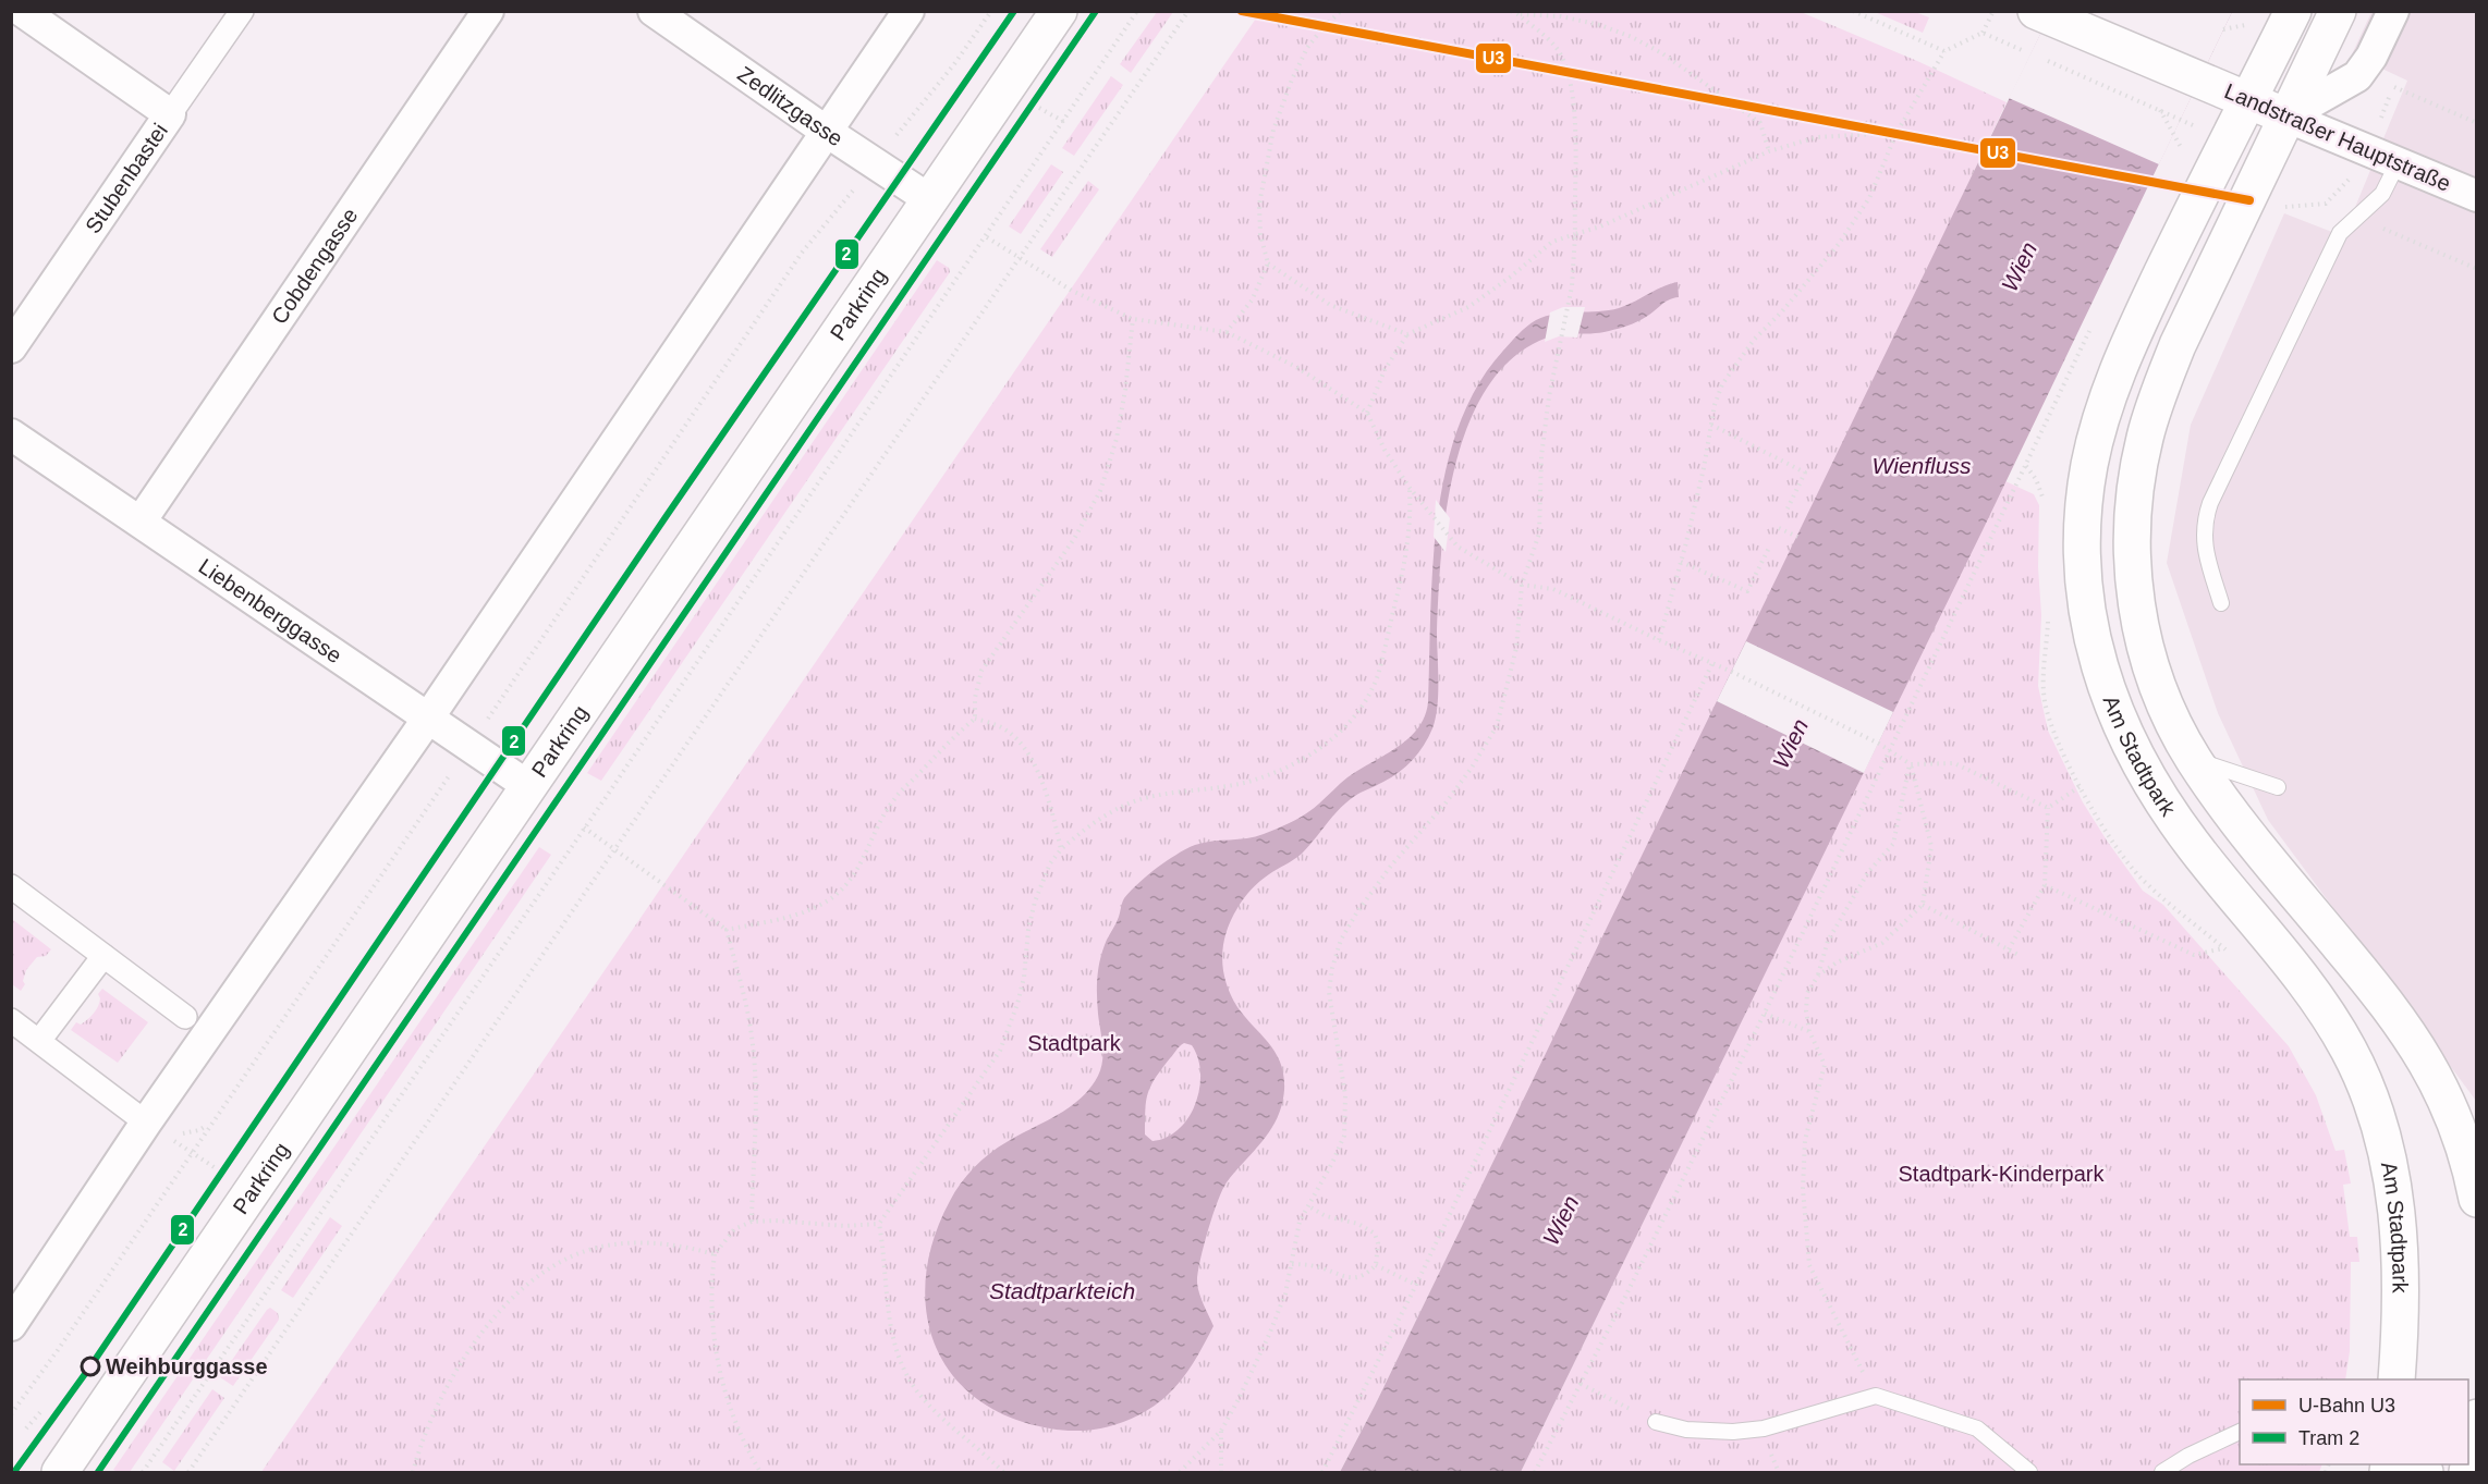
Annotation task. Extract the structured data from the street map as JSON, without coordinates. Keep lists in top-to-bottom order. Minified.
{"streets":{"main road":["Landstraßer Hauptstraße","Parkring","Am Stadtpark"],"street":["Zedlitzgasse","Stubenbastei","Cobdengasse","Liebenberggasse"]},"crossings":[["Zedlitzgasse","Parkring"],["Landstraßer Hauptstraße","Am Stadtpark"],["Cobdengasse","Liebenberggasse"],["Parkring","Liebenberggasse"]],"water":["Wien","Wienfluss","Stadtparkteich"],"parks":["Stadtpark","Stadtpark-Kinderpark"],"places":["Weihburggasse"],"lines":["metro line U3","tram line 2"],"legend":["U-Bahn U3","Tram 2"]}
